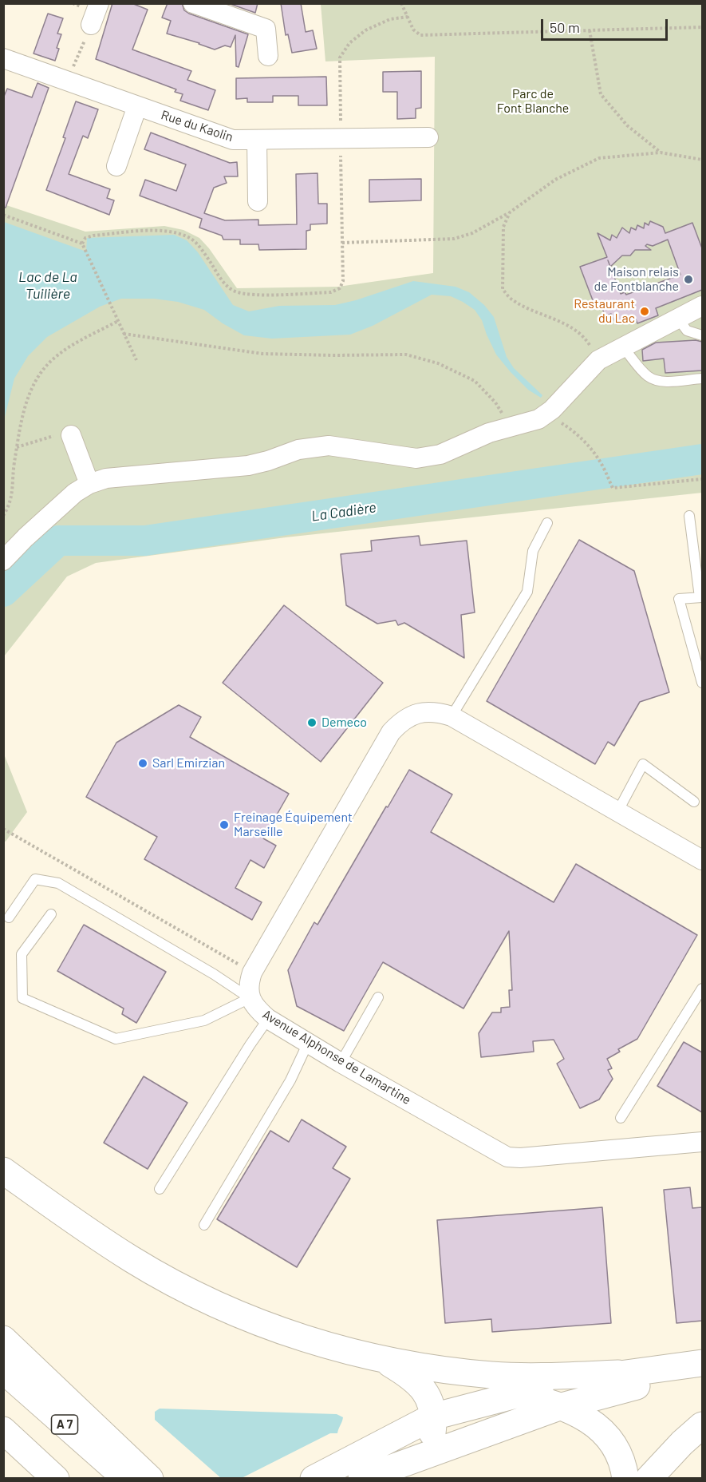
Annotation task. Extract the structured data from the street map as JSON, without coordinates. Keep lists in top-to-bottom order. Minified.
{"streets":{"main road":["A 7"],"street":["Rue du Kaolin","Avenue Alphonse de Lamartine"]},"water":["Lac de La Tuilière","La Cadière"],"parks":["Parc de Font Blanche"],"places":["Maison relais de Fontblanche","Restaurant du Lac","Demeco","Sarl Emirzian","Freinage Équipement Marseille"],"scale_bar":"50 m"}
